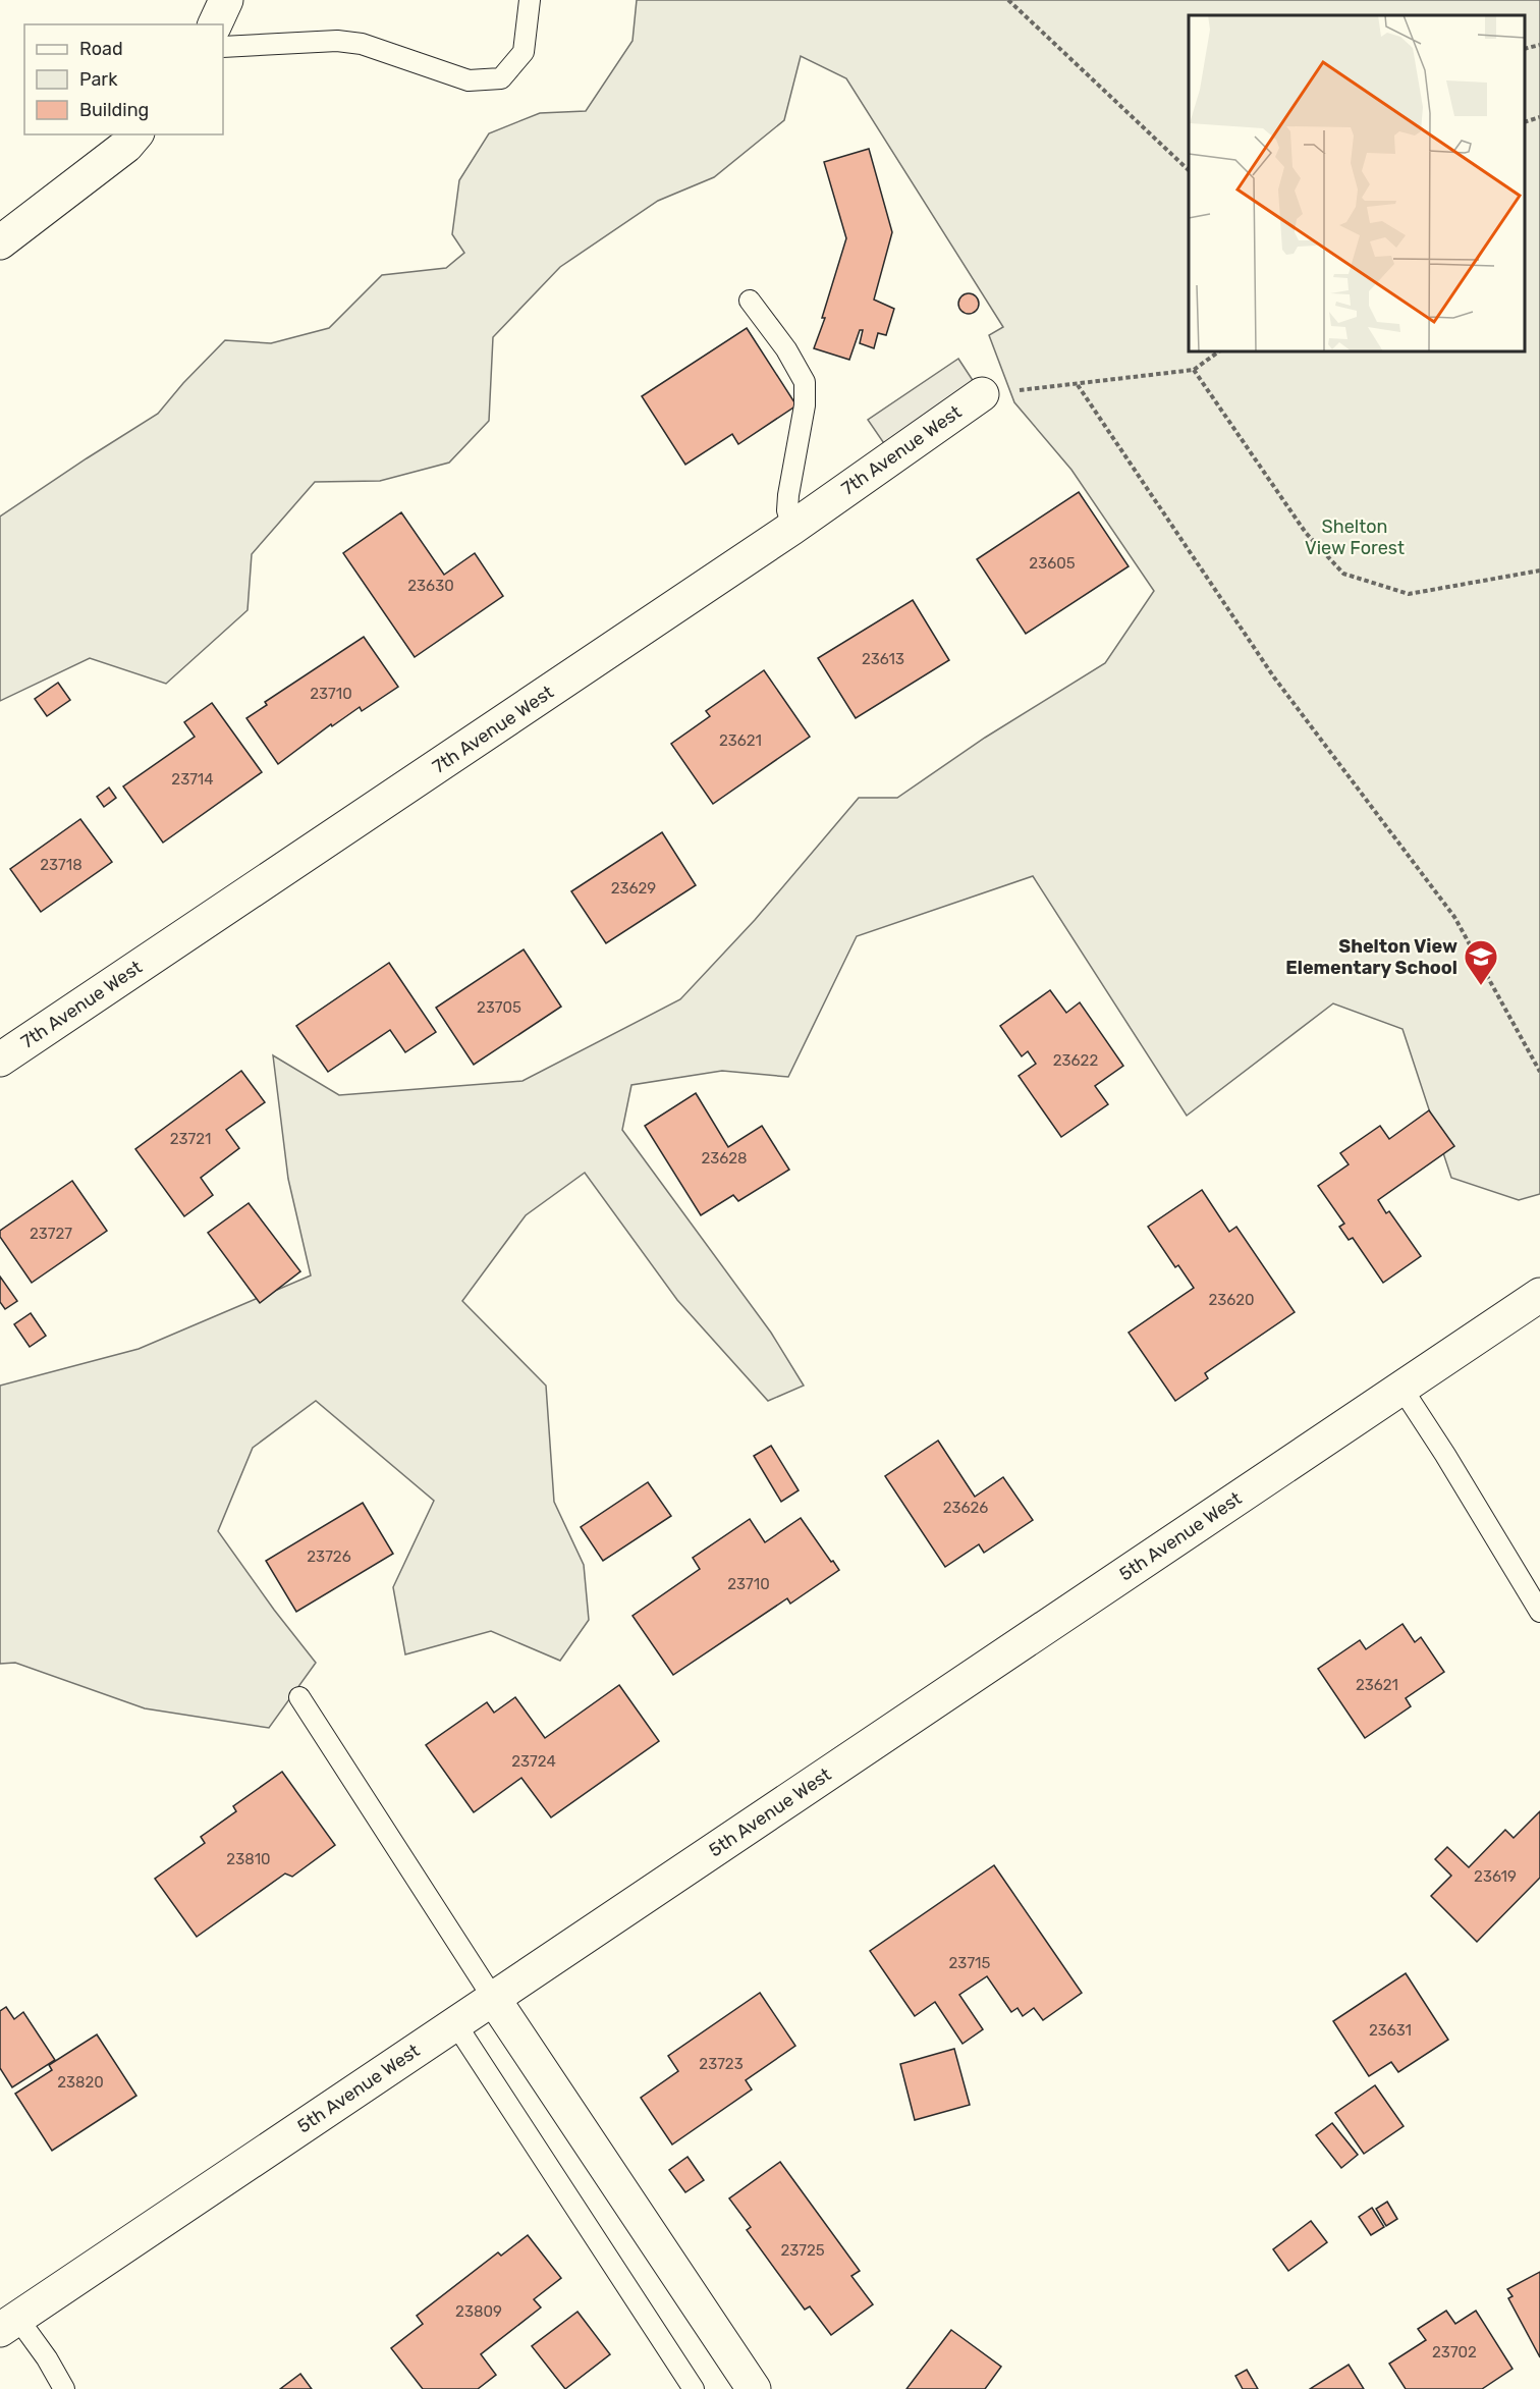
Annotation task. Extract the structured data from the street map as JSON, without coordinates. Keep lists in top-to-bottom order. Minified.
{"streets":{"street":["7th Avenue West","5th Avenue West"]},"parks":["Shelton View Forest"],"places":{"school or university":["Shelton View Elementary School"]},"house_numbers":["23605","23630","23613","23710","23621","23714","23718","23629","23705","23622","23721","23628","23727","23620","23626","23726","23710","23621","23724","23810","23619","23715","23631","23723","23820","23725","23809","23702"],"legend":["Road","Park","Building"]}
